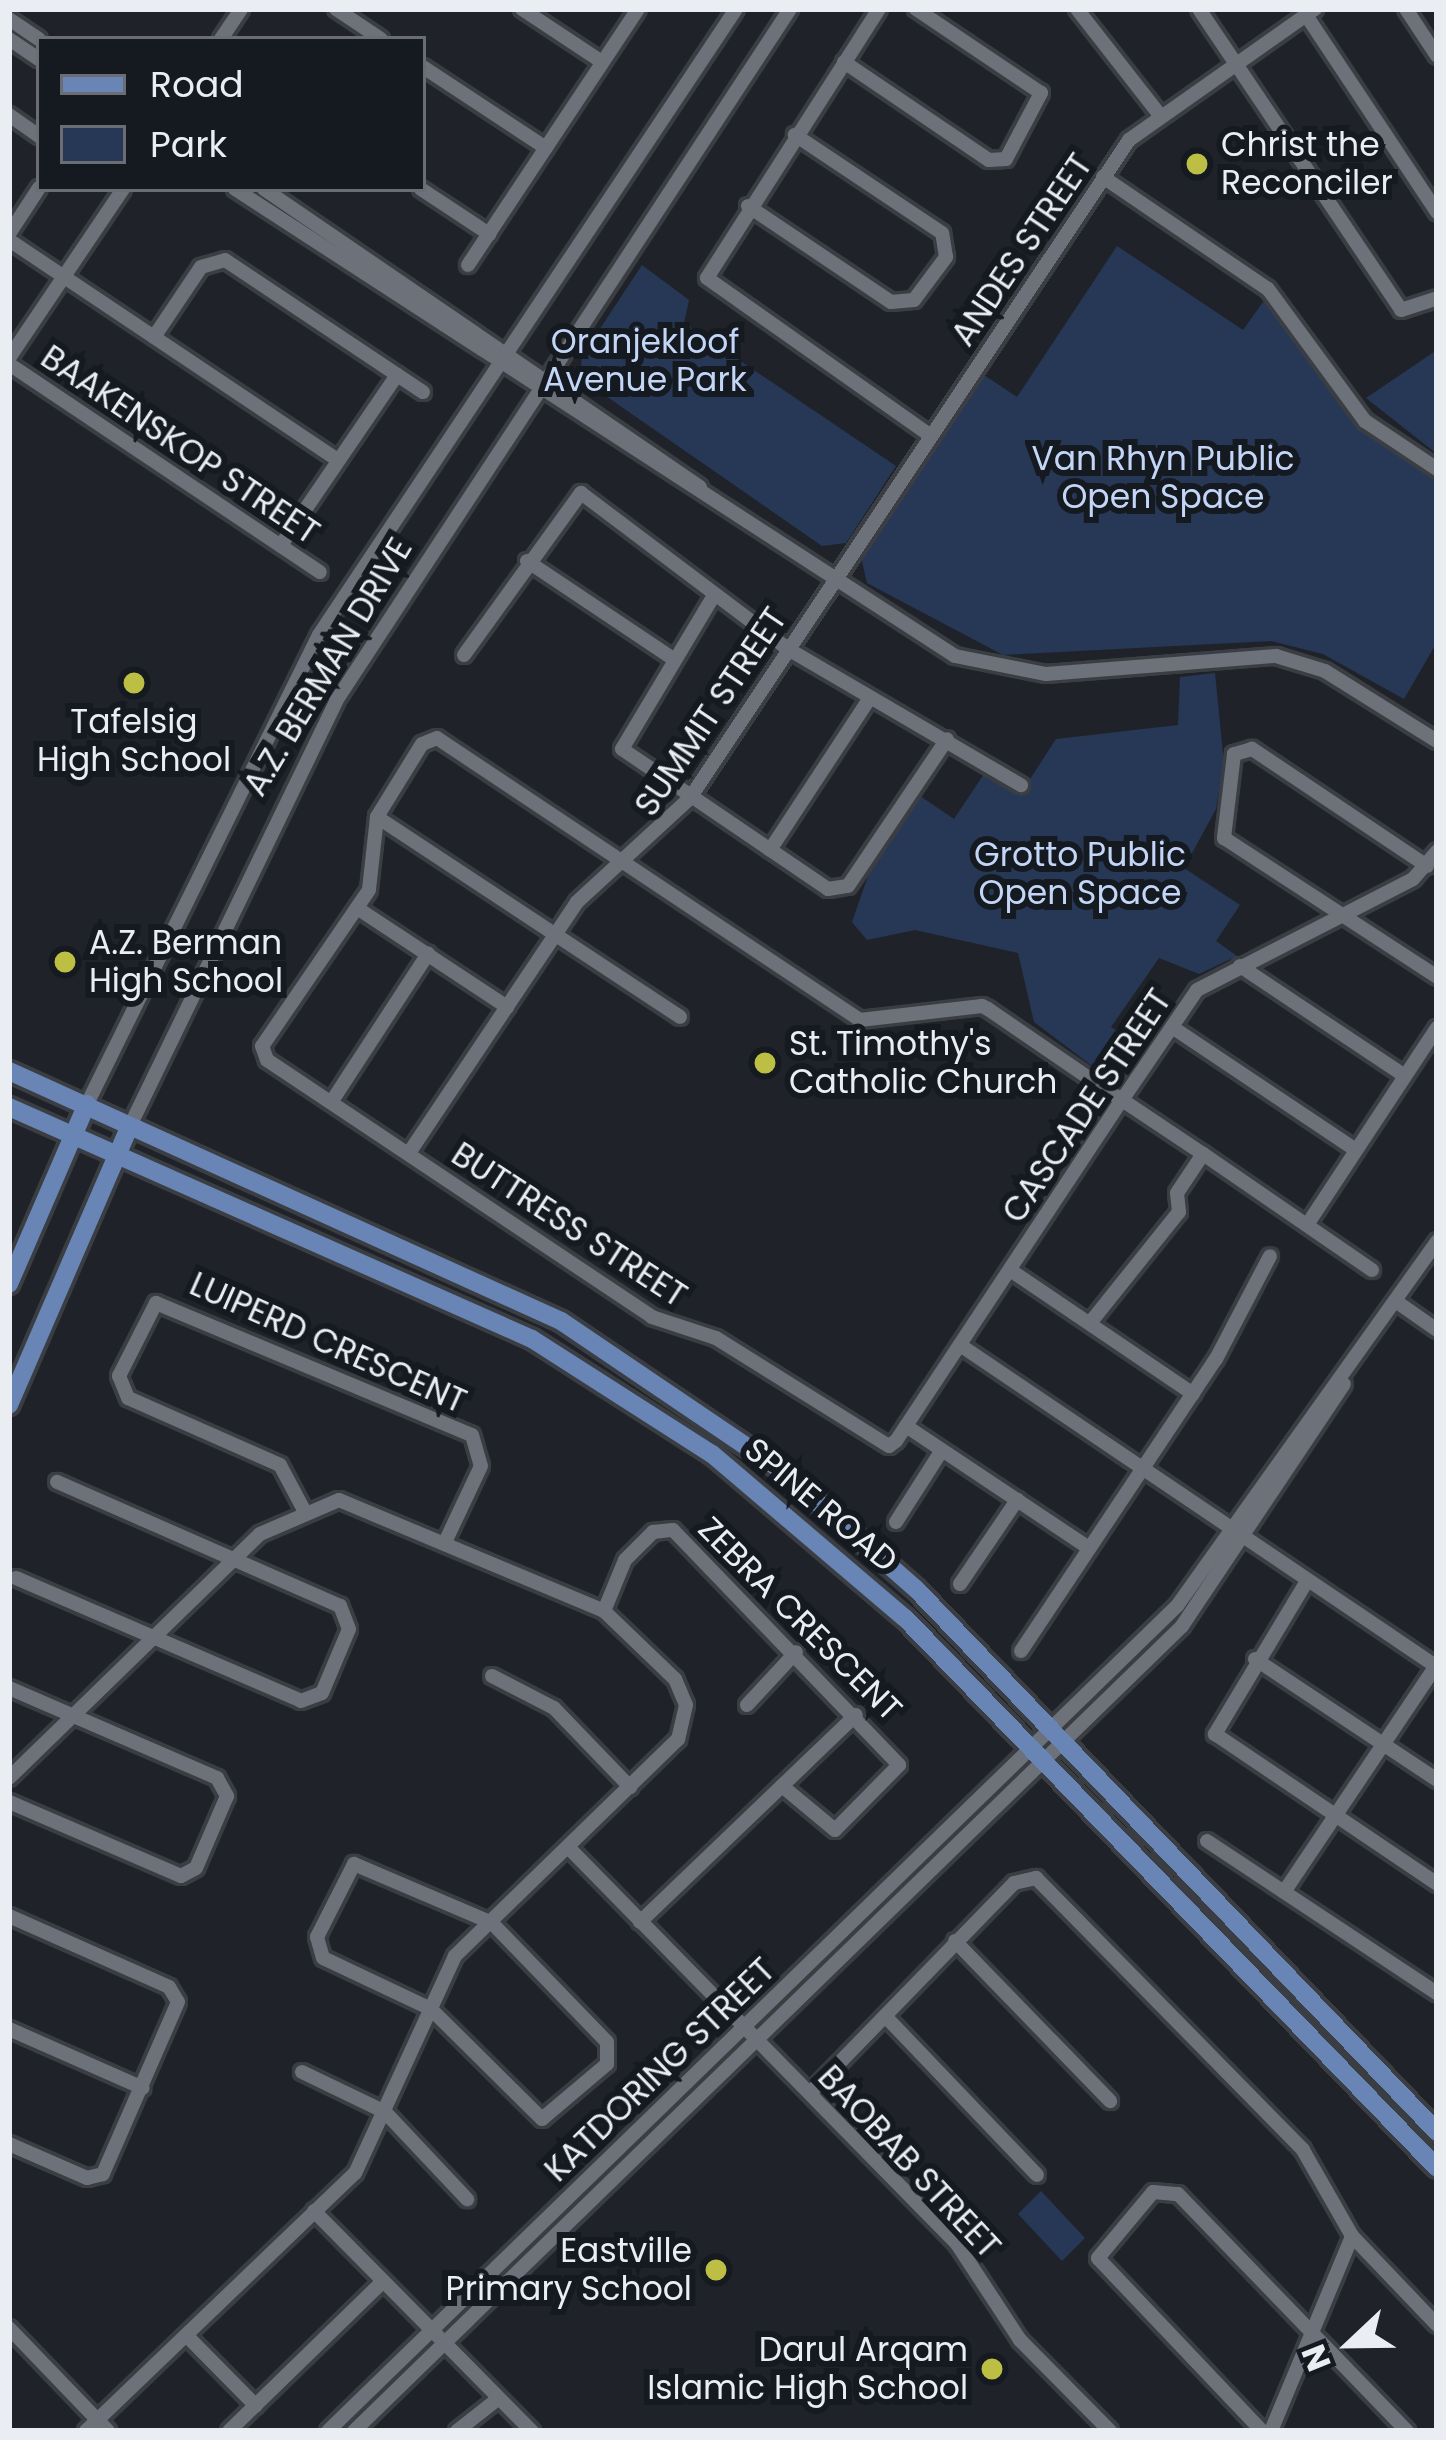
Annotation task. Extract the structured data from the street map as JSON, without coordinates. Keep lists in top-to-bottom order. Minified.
{"streets":{"main road":["A.Z. BERMAN DRIVE","SPINE ROAD"],"street":["ANDES STREET","BAAKENSKOP STREET","SUMMIT STREET","CASCADE STREET","BUTTRESS STREET","LUIPERD CRESCENT","ZEBRA CRESCENT","KATDORING STREET","BAOBAB STREET"]},"crossings":[["ANDES STREET","SUMMIT STREET"],["A.Z. BERMAN DRIVE","SPINE ROAD"],["SUMMIT STREET","BUTTRESS STREET"],["CASCADE STREET","BUTTRESS STREET"],["SPINE ROAD","KATDORING STREET"],["KATDORING STREET","BAOBAB STREET"]],"parks":["Oranjekloof Avenue Park","Van Rhyn Public Open Space","Grotto Public Open Space"],"places":["Christ the Reconciler","Tafelsig High School","A.Z. Berman High School","St. Timothy's Catholic Church","Eastville Primary School","Darul Arqam Islamic High School"],"legend":["Road","Park"],"north":"left"}
